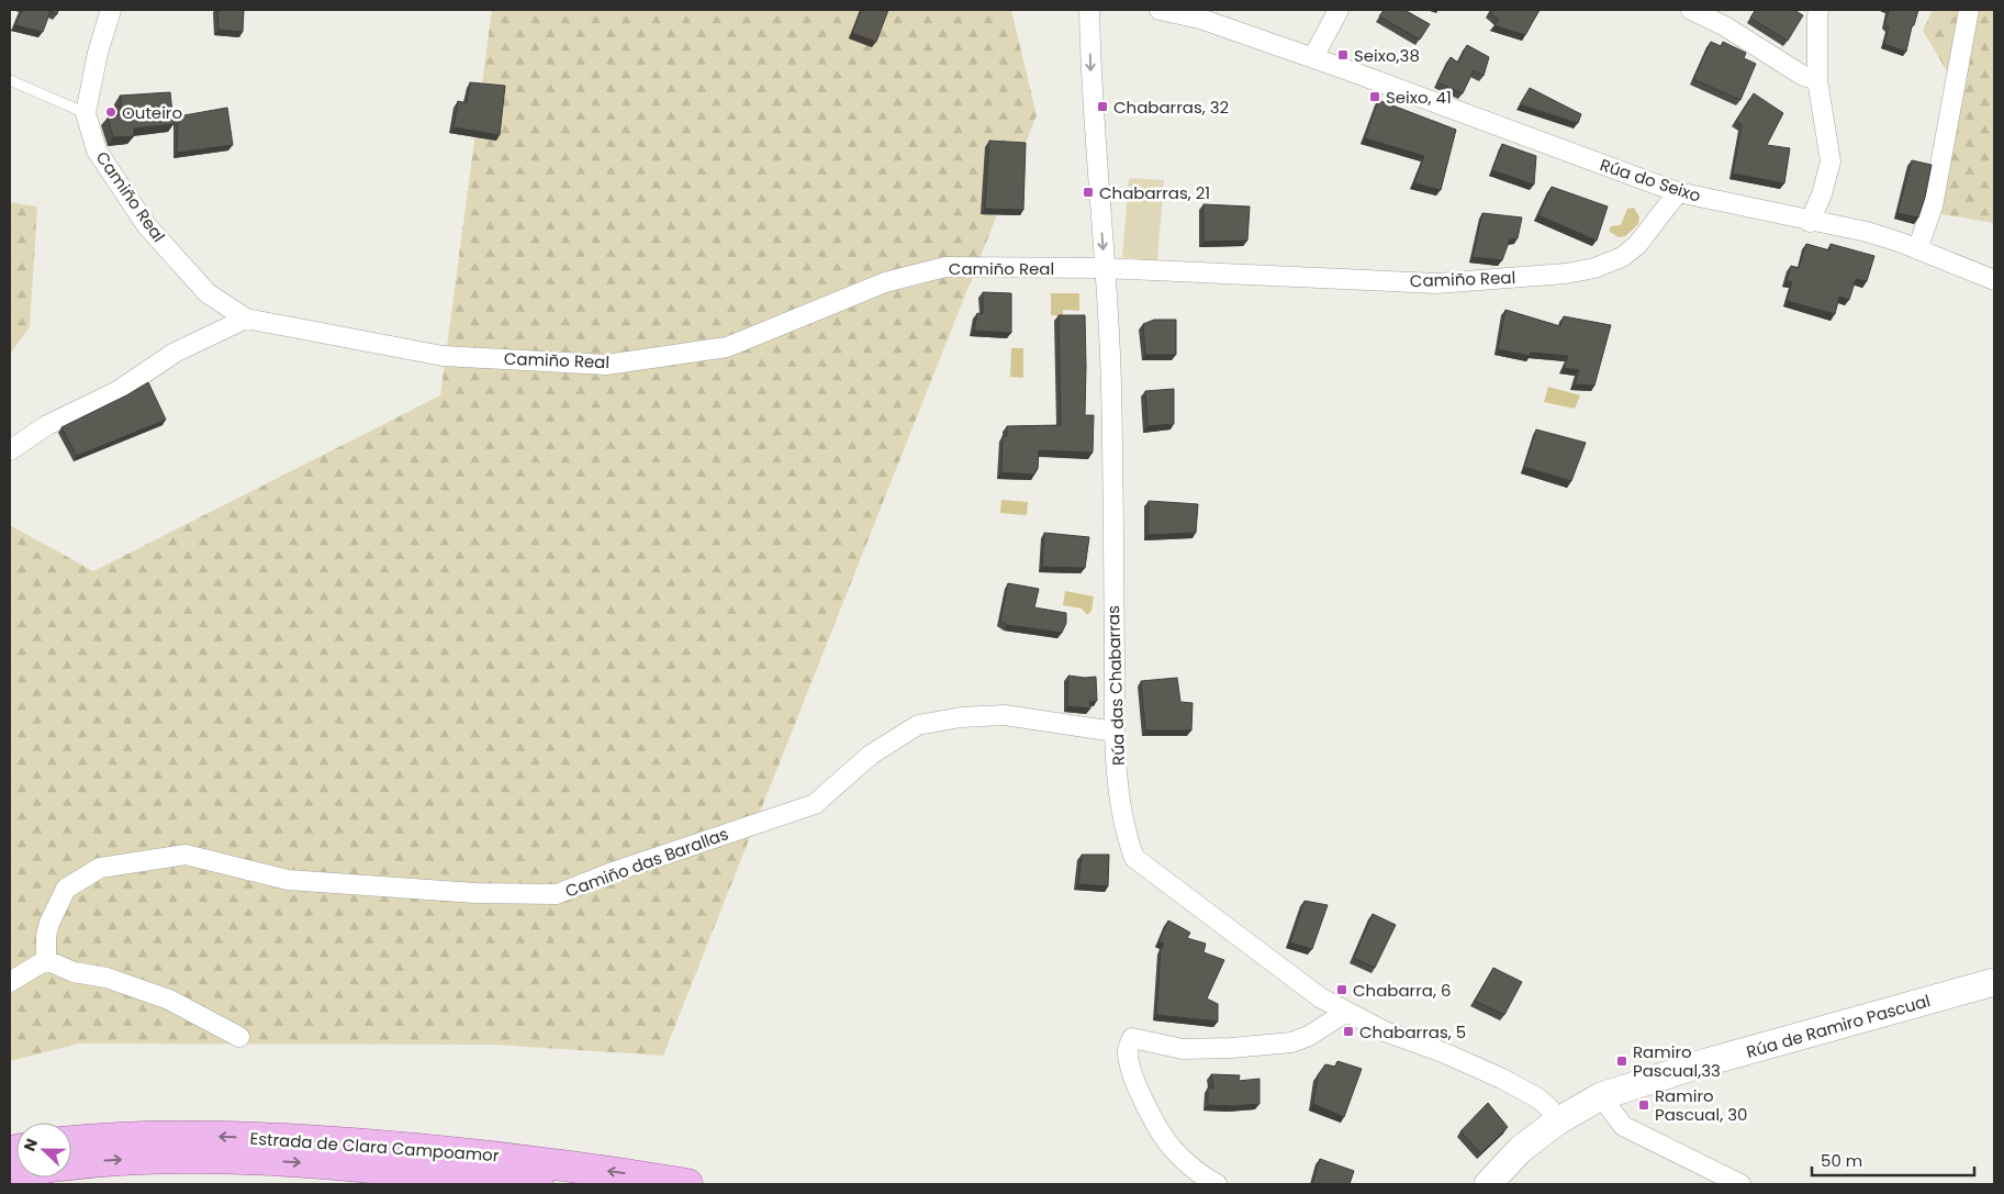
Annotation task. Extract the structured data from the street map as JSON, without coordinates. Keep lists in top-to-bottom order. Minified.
{"streets":{"main road":["Estrada de Clara Campoamor"],"street":["Rúa do Seixo","Camiño Real","Rúa das Chabarras","Camiño das Barallas","Rúa de Ramiro Pascual"]},"crossings":[["Rúa do Seixo","Camiño Real"],["Camiño Real","Rúa das Chabarras"],["Rúa das Chabarras","Camiño das Barallas"],["Rúa das Chabarras","Rúa de Ramiro Pascual"]],"places":{"transit":["Seixo,38","Seixo, 41","Chabarras, 32","Chabarras, 21","Chabarra, 6","Chabarras, 5","Ramiro Pascual,33","Ramiro Pascual, 30"],"other":["Outeiro"]},"scale_bar":"50 m","north":"left"}
